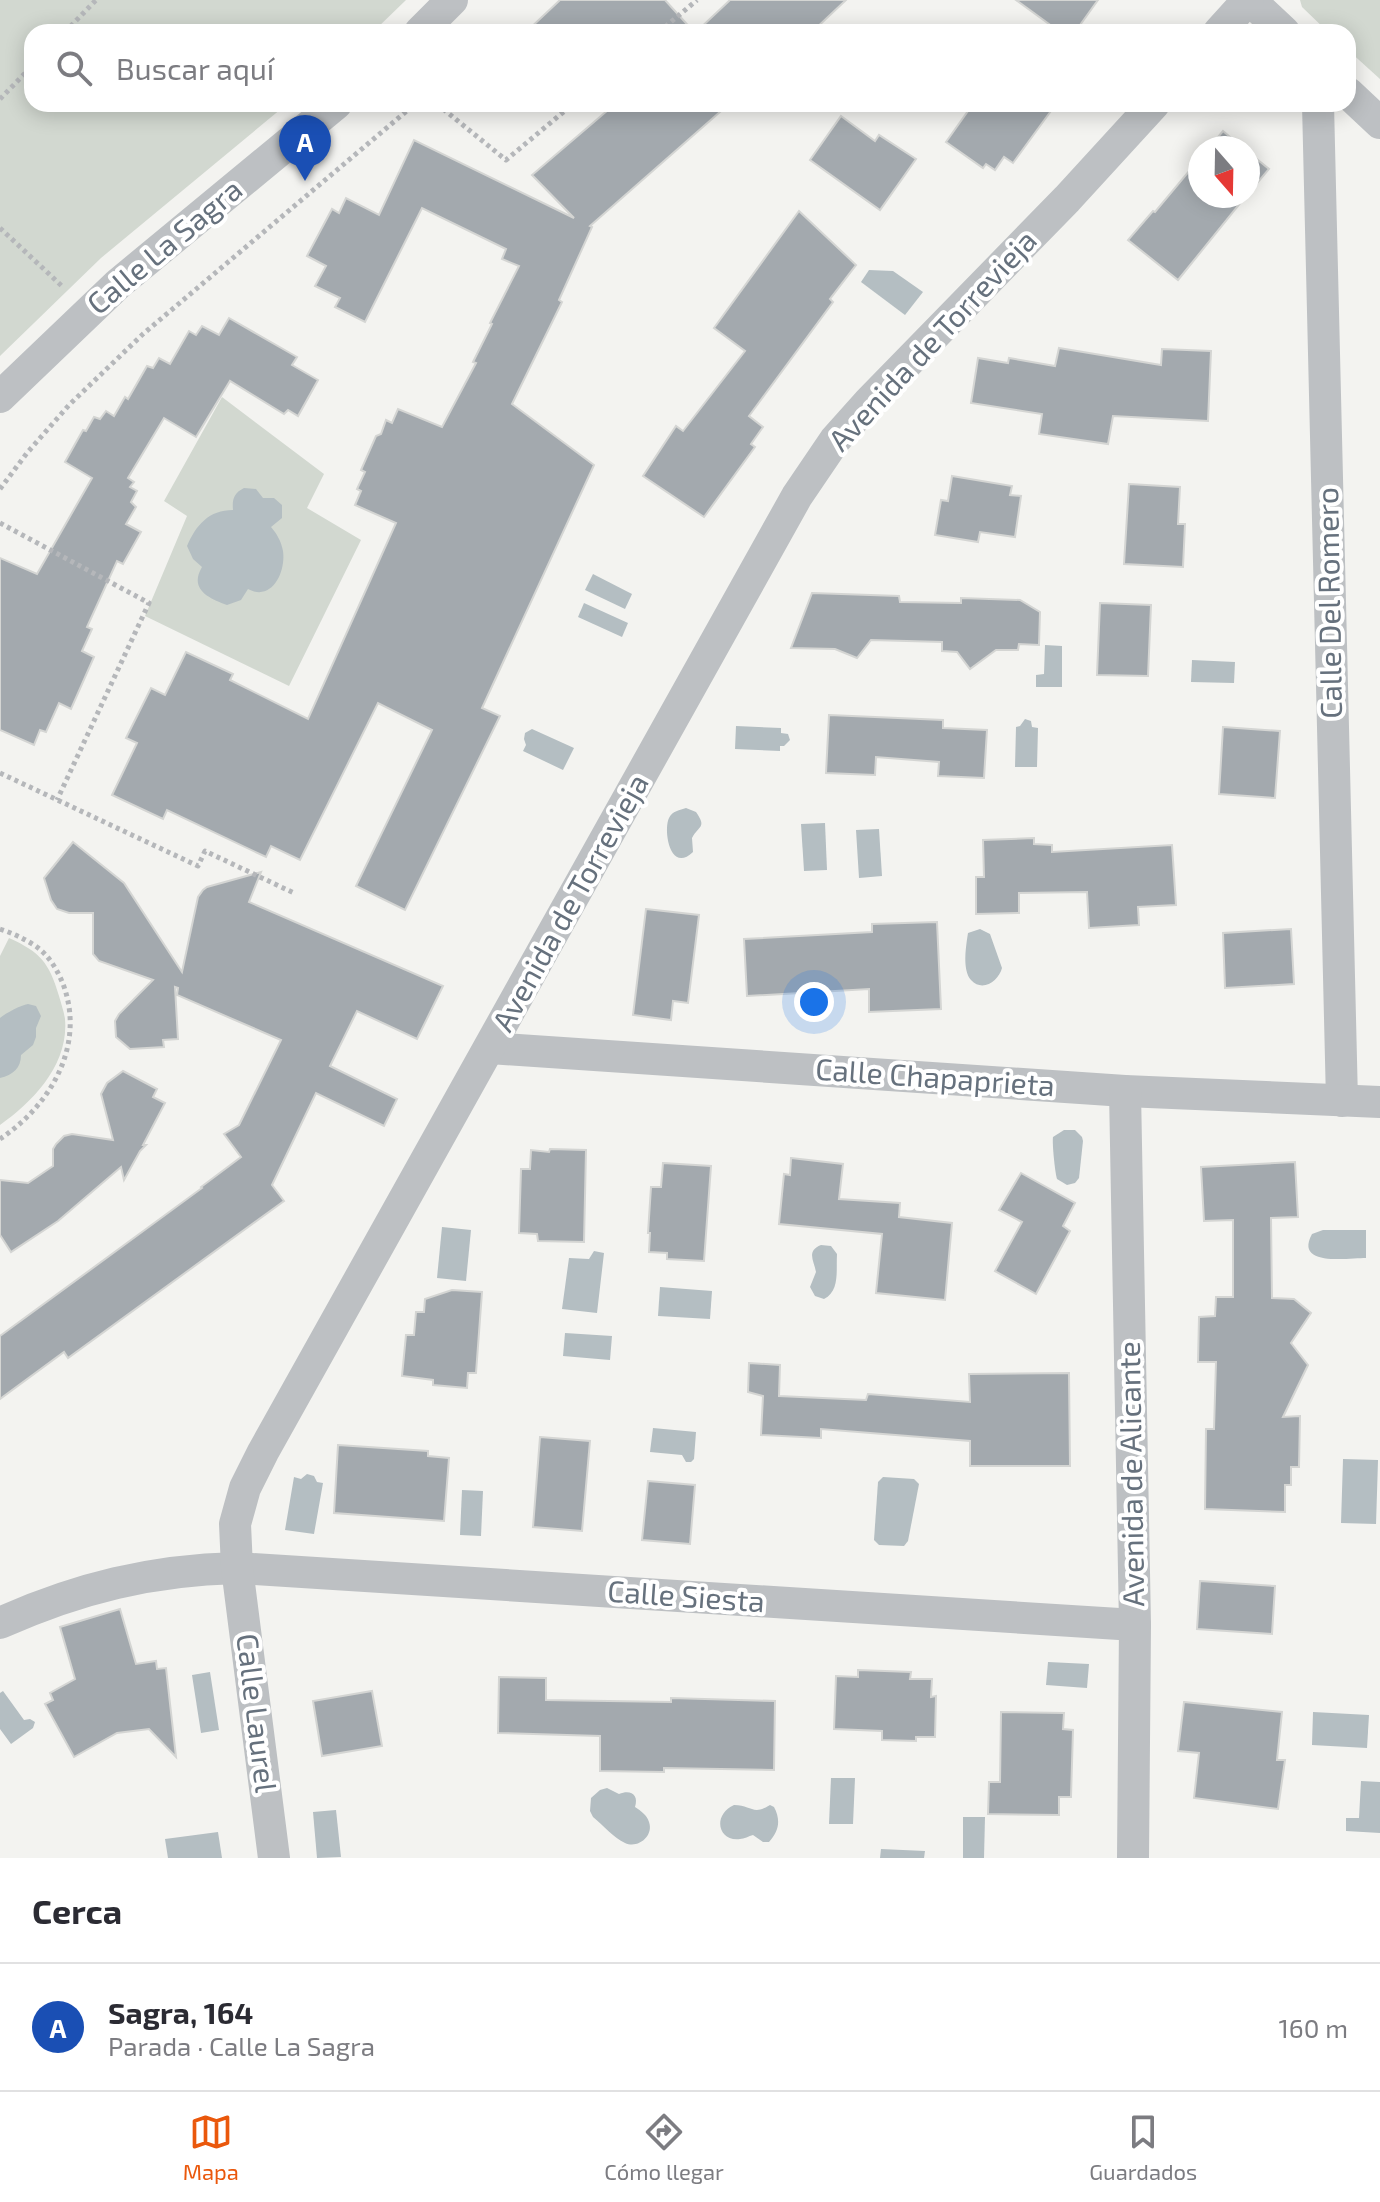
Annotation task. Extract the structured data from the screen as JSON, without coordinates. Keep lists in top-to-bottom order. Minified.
{"streets":{"street":["Calle La Sagra","Avenida de Torrevieja","Calle Del Romero","Calle Chapaprieta","Avenida de Alicante","Calle Siesta","Calle Laurel"]},"crossings":[["Avenida de Torrevieja","Calle Chapaprieta"],["Avenida de Torrevieja","Calle Siesta"],["Avenida de Torrevieja","Calle Laurel"],["Calle Del Romero","Calle Chapaprieta"],["Calle Chapaprieta","Avenida de Alicante"],["Avenida de Alicante","Calle Siesta"],["Calle Siesta","Calle Laurel"]],"north":"bottom","page":{"search":"Buscar aquí","pins":"A","heading":"Cerca","list":[{"mark":"A","name":"Sagra, 164","note":"Parada · Calle La Sagra","value":"160 m"}],"nav":["Mapa","Cómo llegar","Guardados"]}}
